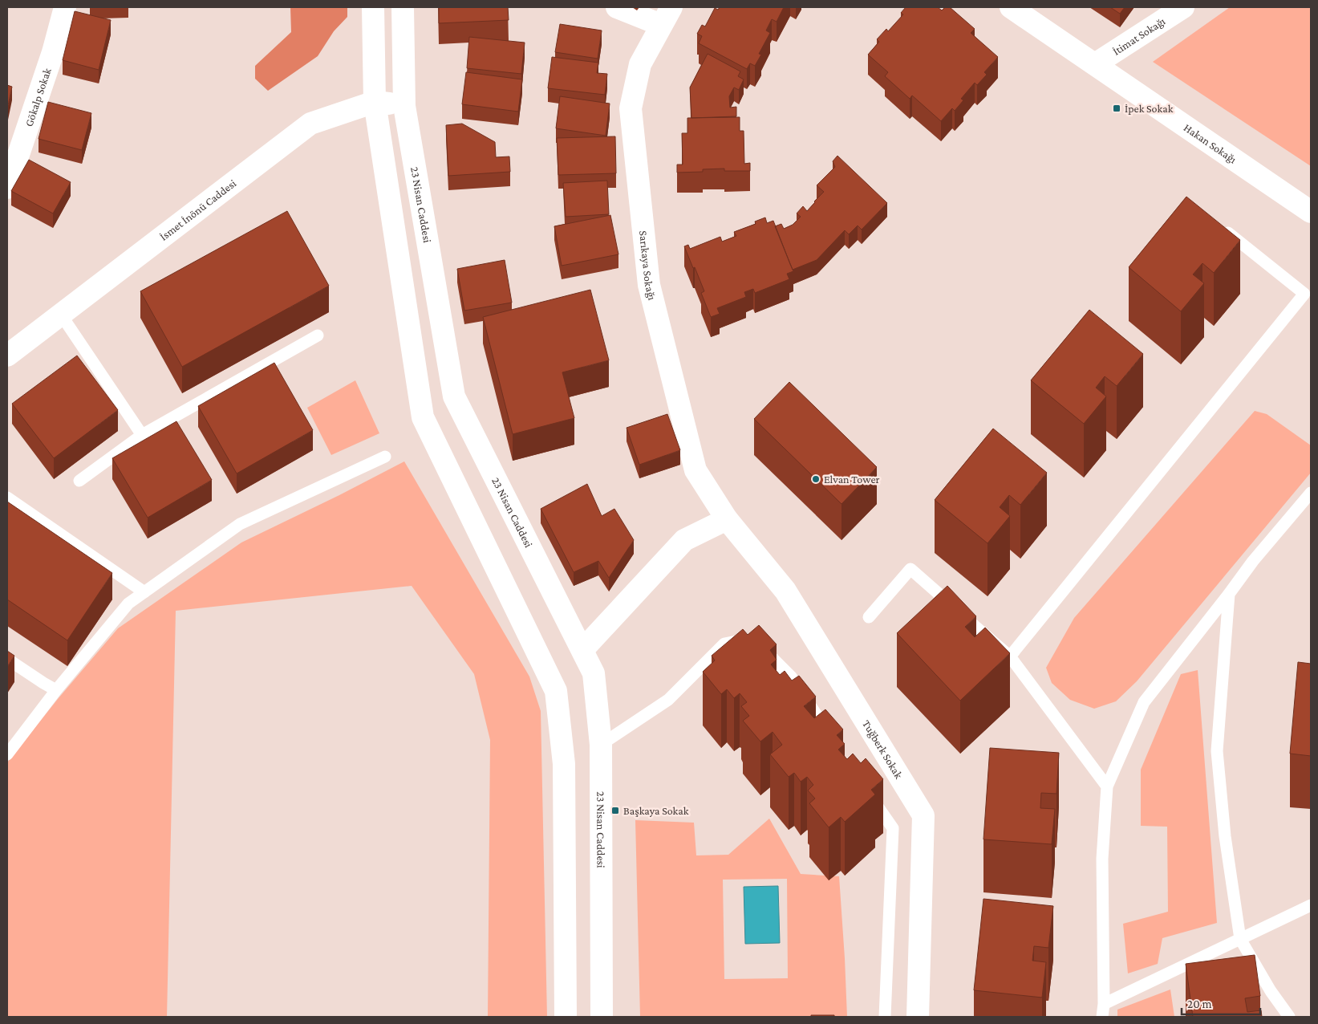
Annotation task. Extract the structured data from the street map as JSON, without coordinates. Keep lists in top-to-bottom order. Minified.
{"streets":{"street":["İtimat Sokağı","Gökalp Sokak","Hakan Sokağı","23 Nisan Caddesi","İsmet İnönü Caddesi","Sarıkaya Sokağı","Tuğberk Sokak"]},"crossings":[["İtimat Sokağı","Hakan Sokağı"],["23 Nisan Caddesi","İsmet İnönü Caddesi"],["Sarıkaya Sokağı","Tuğberk Sokak"]],"places":{"transit":["İpek Sokak","Başkaya Sokak"],"other":["Elvan Tower"]},"scale_bar":"20 m"}
